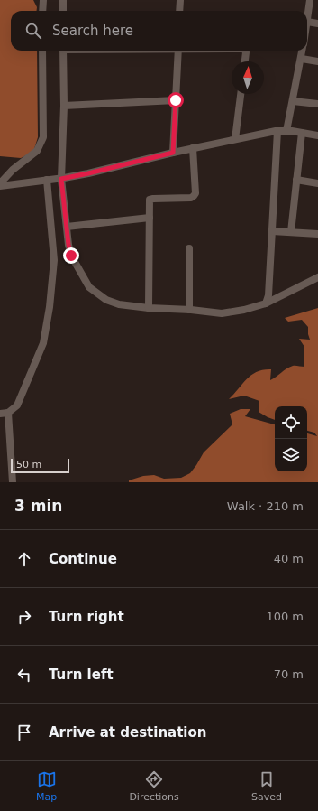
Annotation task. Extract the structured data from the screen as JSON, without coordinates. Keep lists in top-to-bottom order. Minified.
{"scale_bar":"50 m","north":"top","page":{"search":"Search here","scale":"50 m","heading":["3 min","Walk · 210 m"],"list":[["Continue","40 m"],["Turn right","100 m"],["Turn left","70 m"],"Arrive at destination"],"nav":["Map","Directions","Saved"]}}
